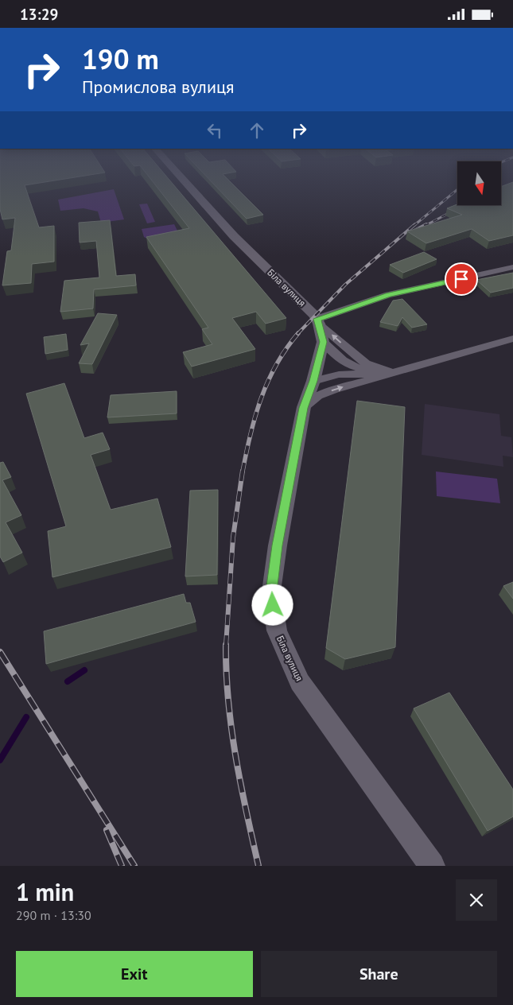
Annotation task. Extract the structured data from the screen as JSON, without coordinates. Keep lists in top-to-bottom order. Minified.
{"streets":{"street":["Біла вулиця"]},"north":"bottom","page":{"status":"13:29","turn":["190 m","Промислова вулиця"],"heading":["1 min","290 m · 13:30"],"buttons":["Exit","Share"]}}
